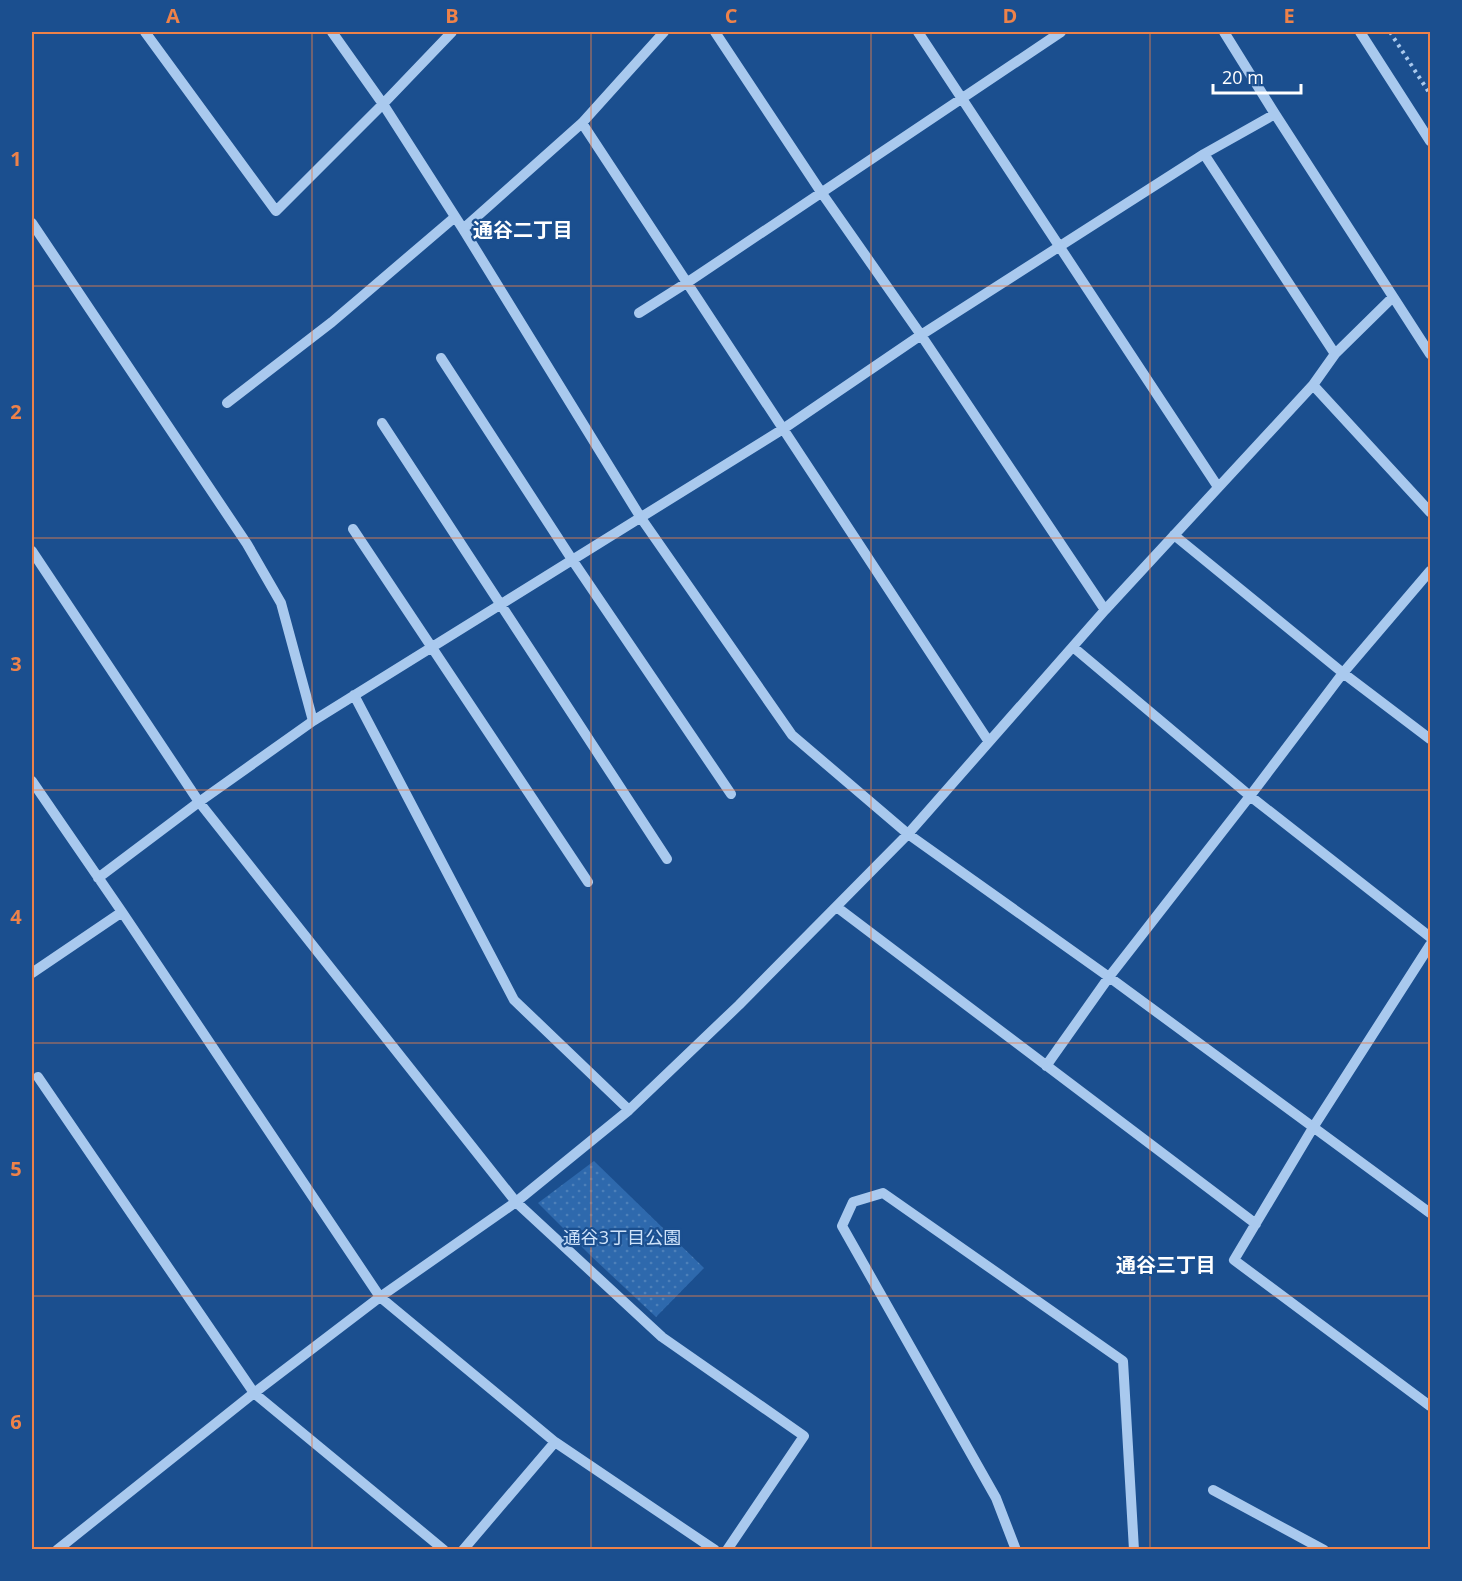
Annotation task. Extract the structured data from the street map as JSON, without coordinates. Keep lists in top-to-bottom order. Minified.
{"districts":["通谷二丁目","通谷三丁目"],"parks":["通谷3丁目公園"],"scale_bar":"20 m","grid":{"columns":["A","B","C","D","E"],"rows":["1","2","3","4","5","6"]}}
